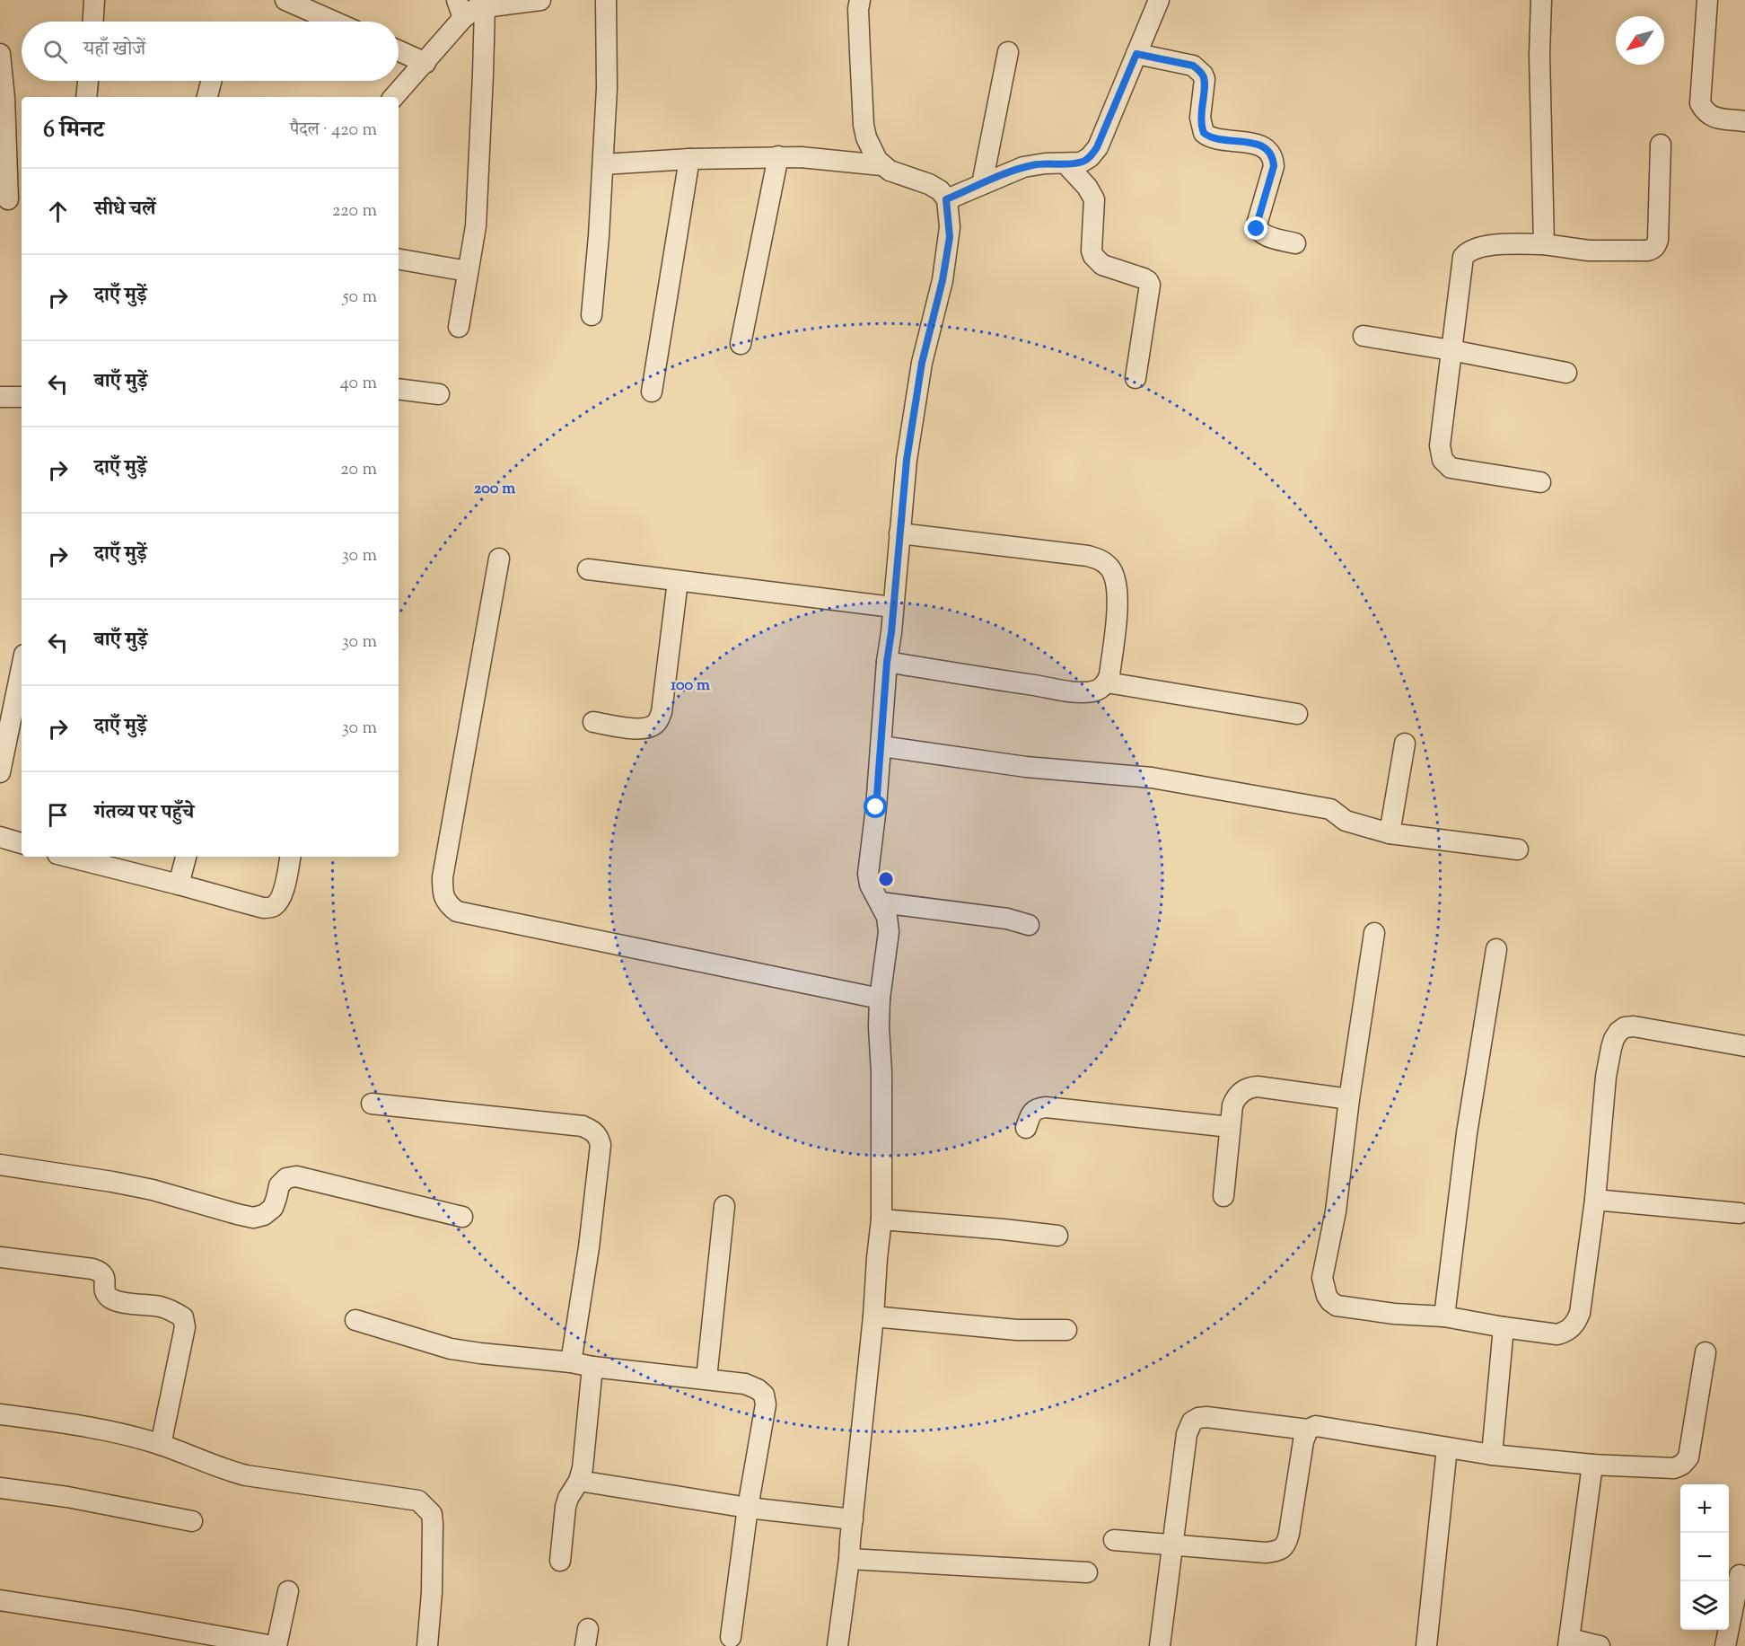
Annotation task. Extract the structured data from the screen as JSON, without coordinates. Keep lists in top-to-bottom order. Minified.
{"north":"bottom left","page":{"search":"यहाँ खोजें","heading":["6 मिनट","पैदल · 420 m"],"list":[["सीधे चलें","220 m"],["दाएँ मुड़ें","50 m"],["बाएँ मुड़ें","40 m"],["दाएँ मुड़ें","20 m"],["दाएँ मुड़ें","30 m"],["बाएँ मुड़ें","30 m"],["दाएँ मुड़ें","30 m"],"गंतव्य पर पहुँचे"],"map_buttons":["+","−"]},"rings":["200 m","100 m"]}
